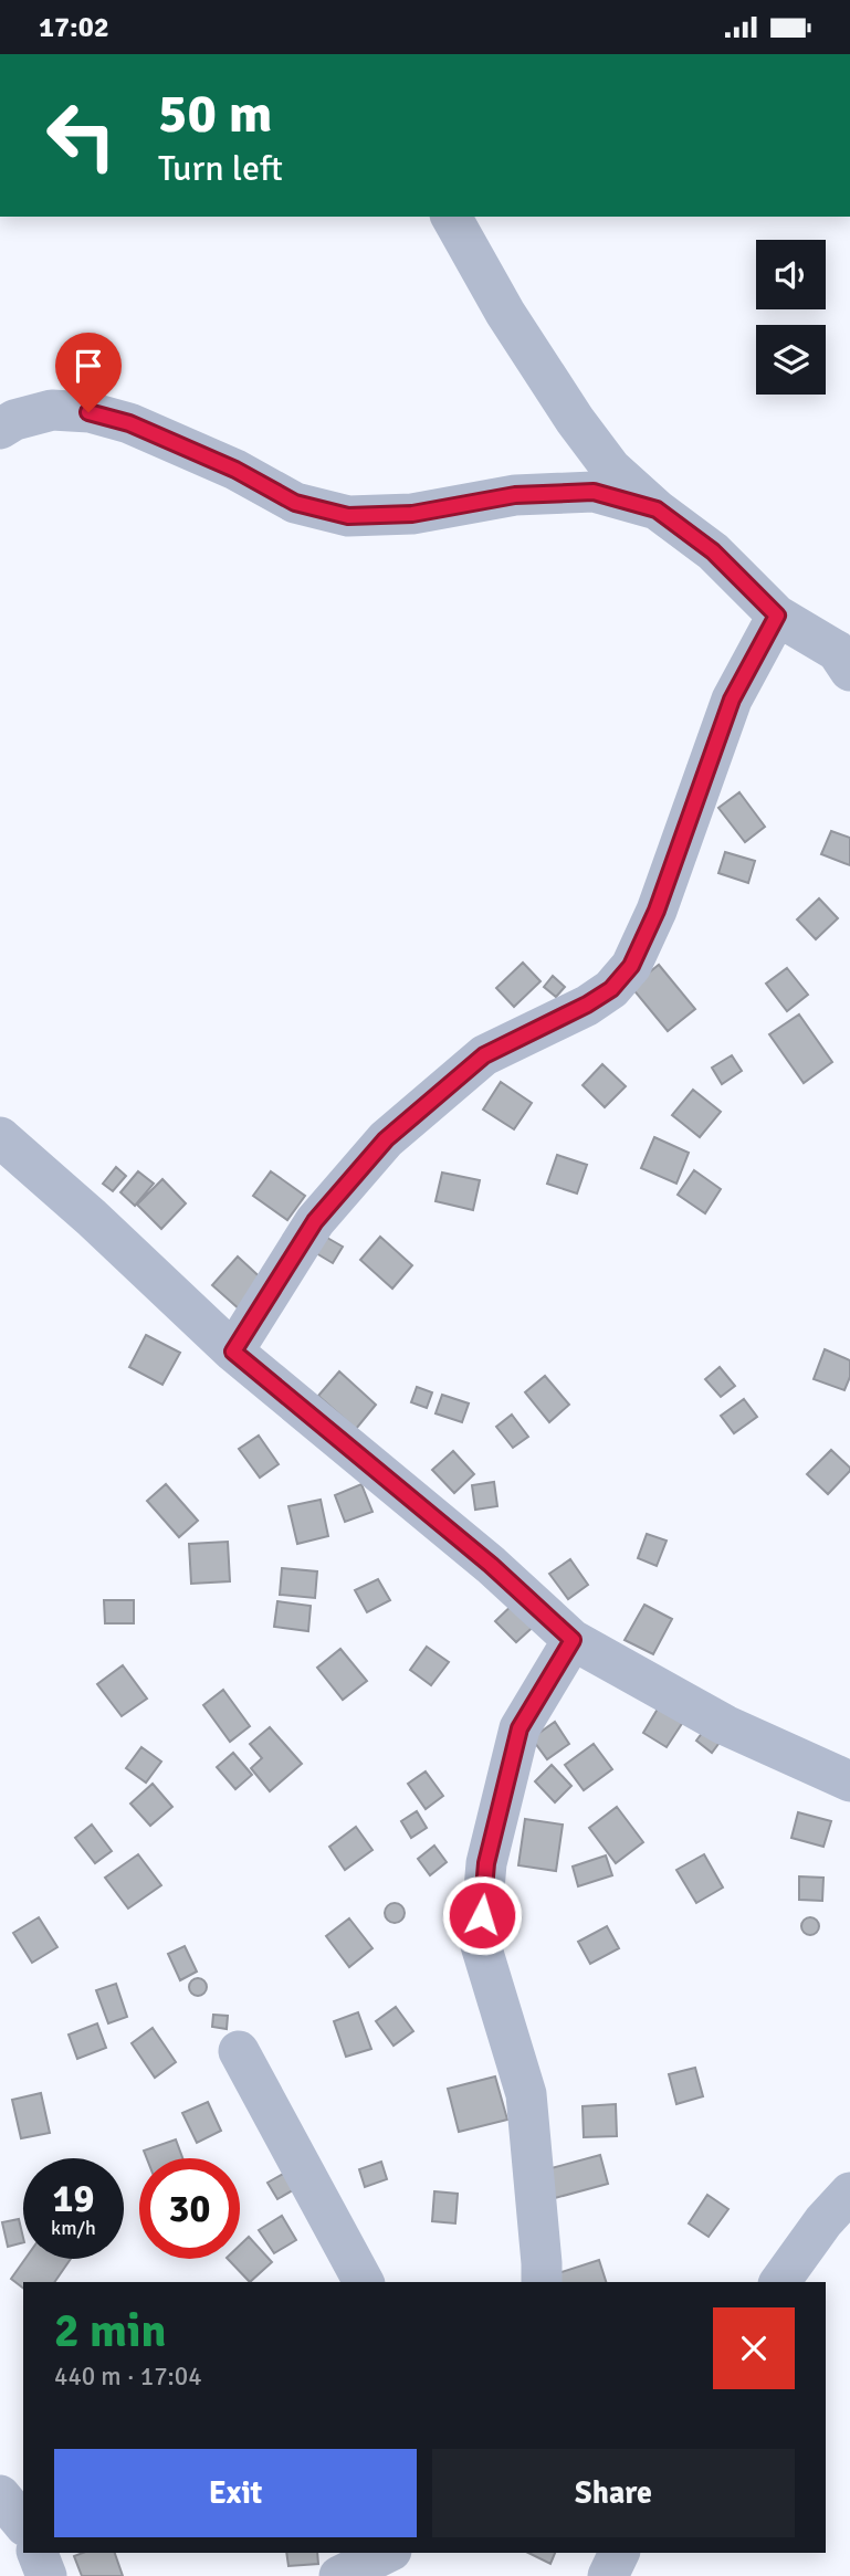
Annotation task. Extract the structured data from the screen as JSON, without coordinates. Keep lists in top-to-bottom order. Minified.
{"page":{"status":"17:02","turn":["50 m","Turn left"],"speed":"19 km/h","limit":"30","heading":["2 min","440 m · 17:04"],"buttons":["Exit","Share"]}}
